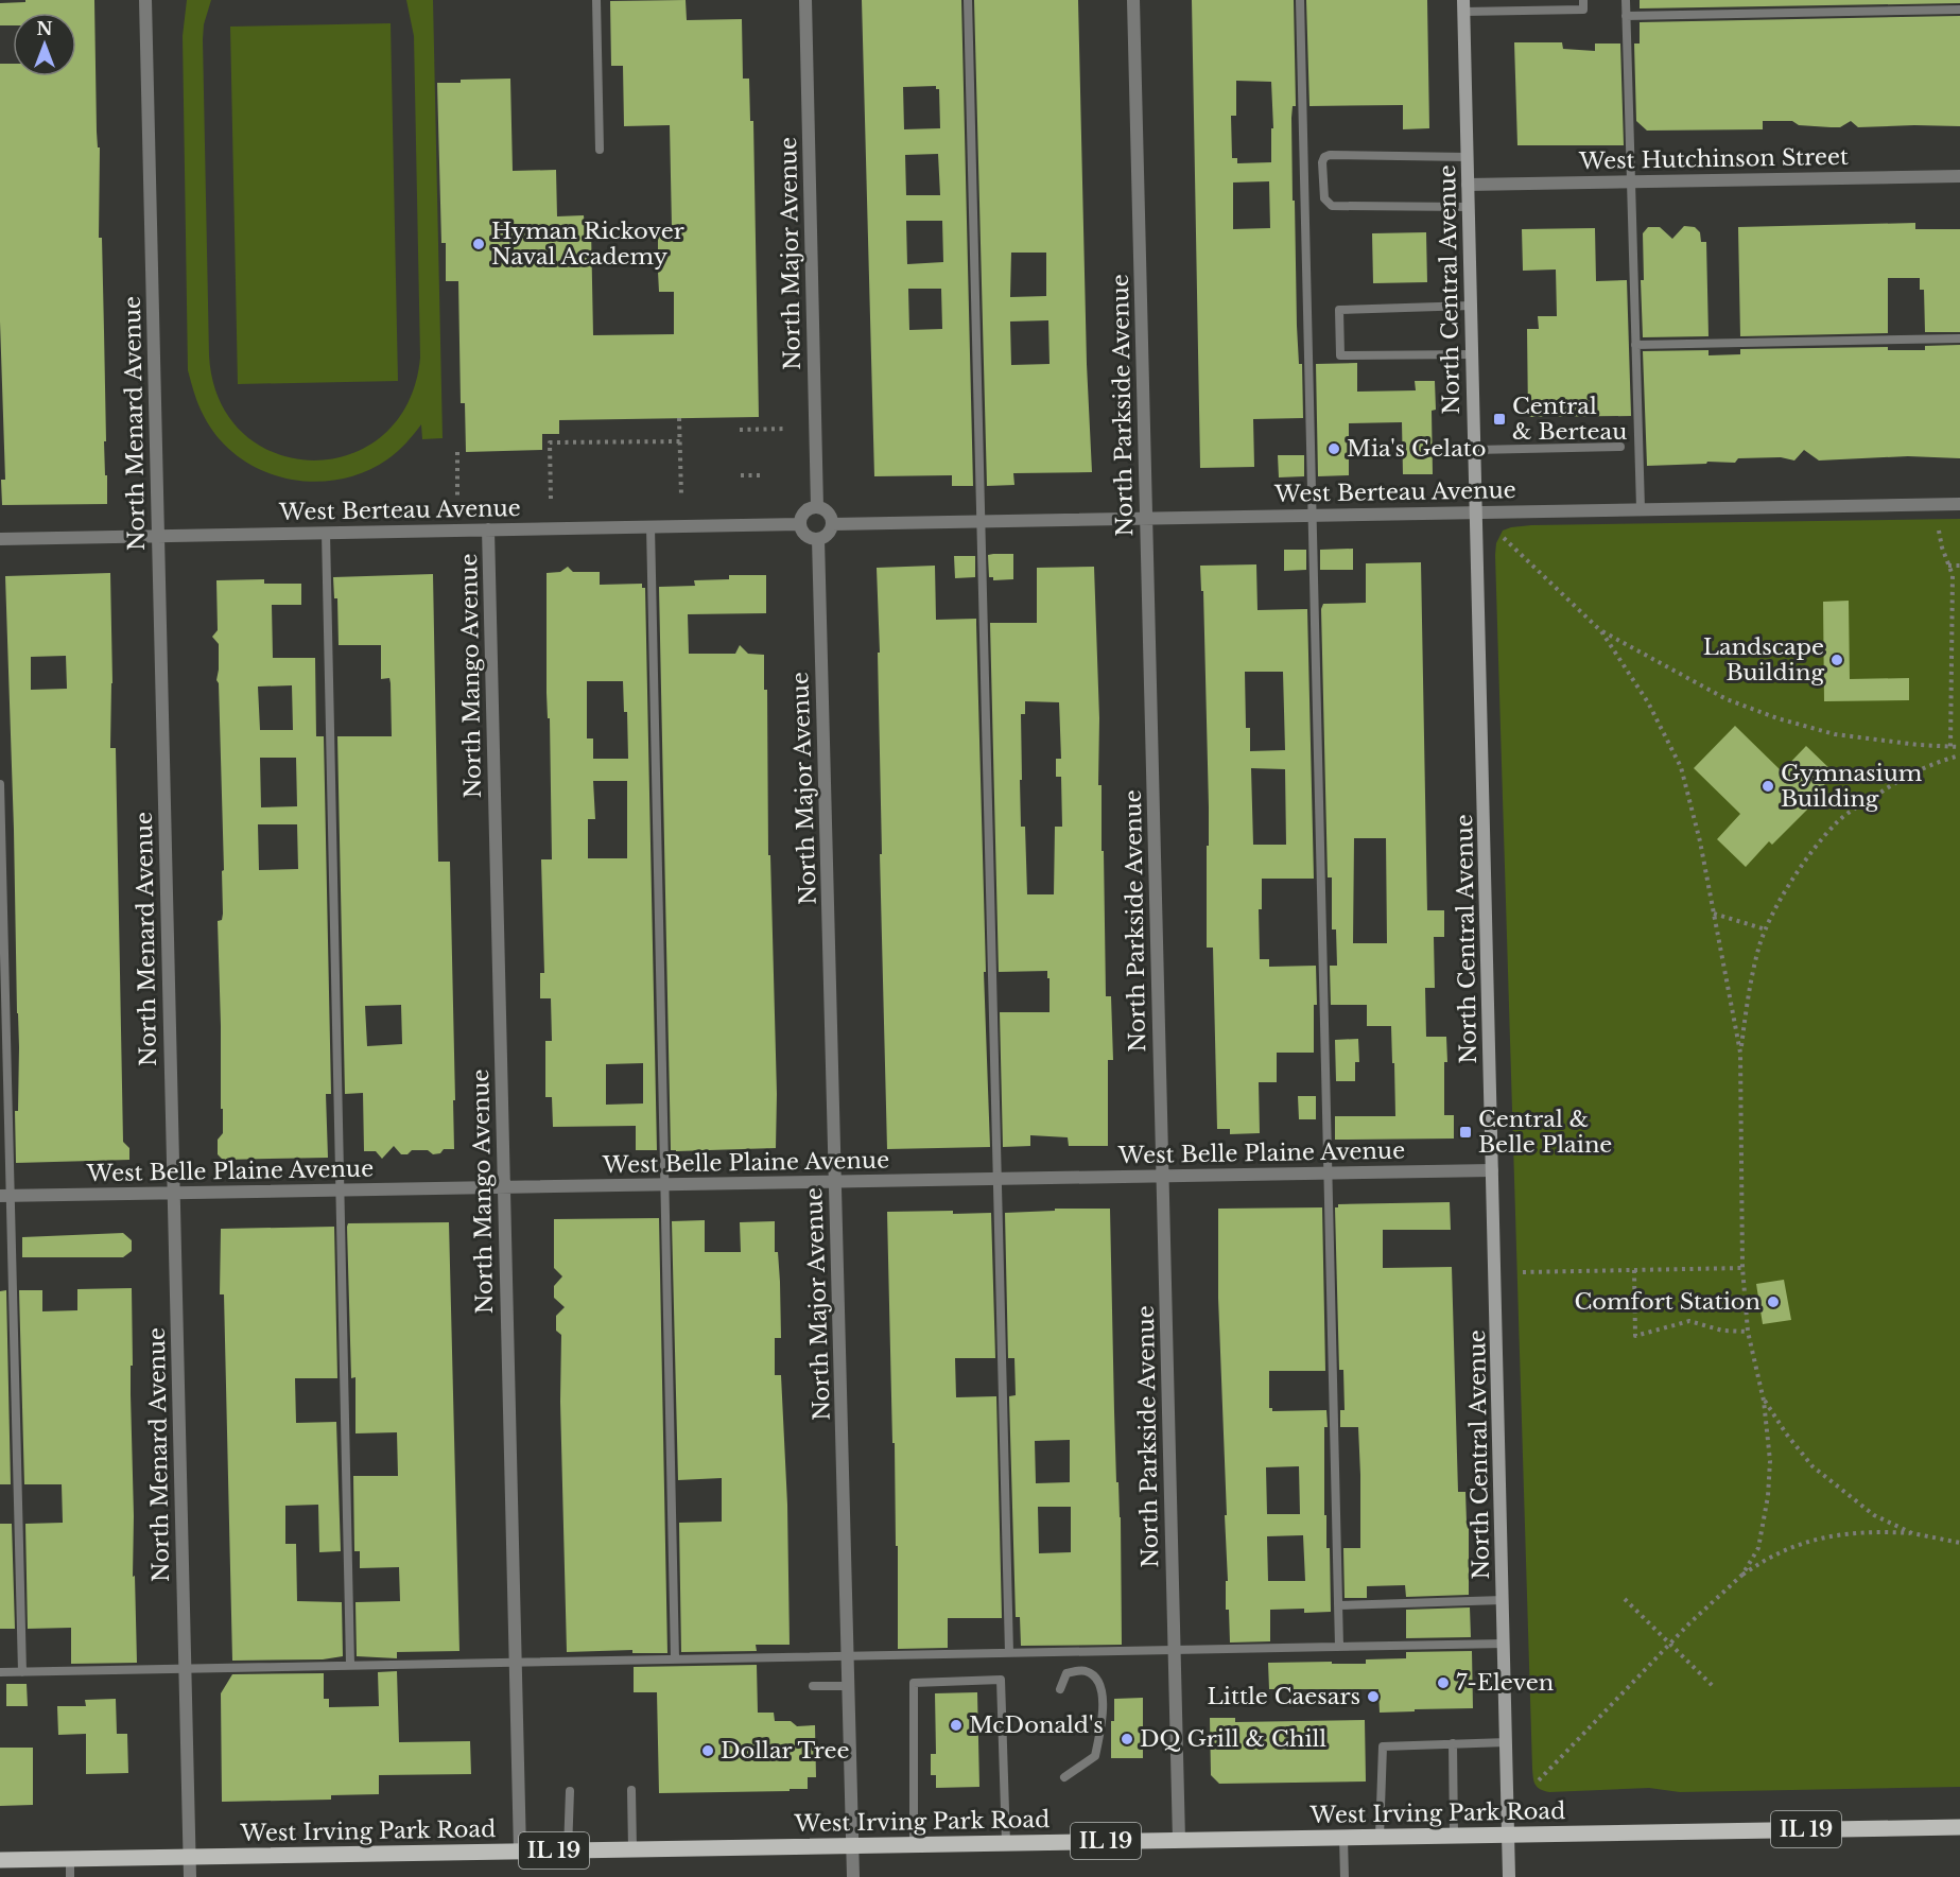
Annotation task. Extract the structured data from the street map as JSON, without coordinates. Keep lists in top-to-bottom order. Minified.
{"streets":{"main road":["North Central Avenue","West Irving Park Road","IL 19"],"street":["West Hutchinson Street","North Major Avenue","North Parkside Avenue","North Menard Avenue","West Berteau Avenue","North Mango Avenue","West Belle Plaine Avenue"]},"crossings":[["West Hutchinson Street","North Central Avenue"],["North Major Avenue","West Berteau Avenue"],["North Major Avenue","West Belle Plaine Avenue"],["North Major Avenue","West Irving Park Road"],["North Central Avenue","West Berteau Avenue"],["North Central Avenue","West Belle Plaine Avenue"],["North Central Avenue","West Irving Park Road"],["North Parkside Avenue","West Berteau Avenue"],["North Parkside Avenue","West Belle Plaine Avenue"],["North Parkside Avenue","West Irving Park Road"],["North Menard Avenue","West Berteau Avenue"],["North Menard Avenue","West Belle Plaine Avenue"],["North Menard Avenue","West Irving Park Road"],["West Berteau Avenue","North Mango Avenue"],["North Mango Avenue","West Belle Plaine Avenue"],["North Mango Avenue","West Irving Park Road"]],"places":{"other":["Hyman Rickover Naval Academy","Mia's Gelato","Landscape Building","Gymnasium Building","Comfort Station","7-Eleven","Little Caesars","McDonald's","DQ Grill & Chill","Dollar Tree"],"transit":["Central & Berteau","Central & Belle Plaine"]},"north":"top"}
